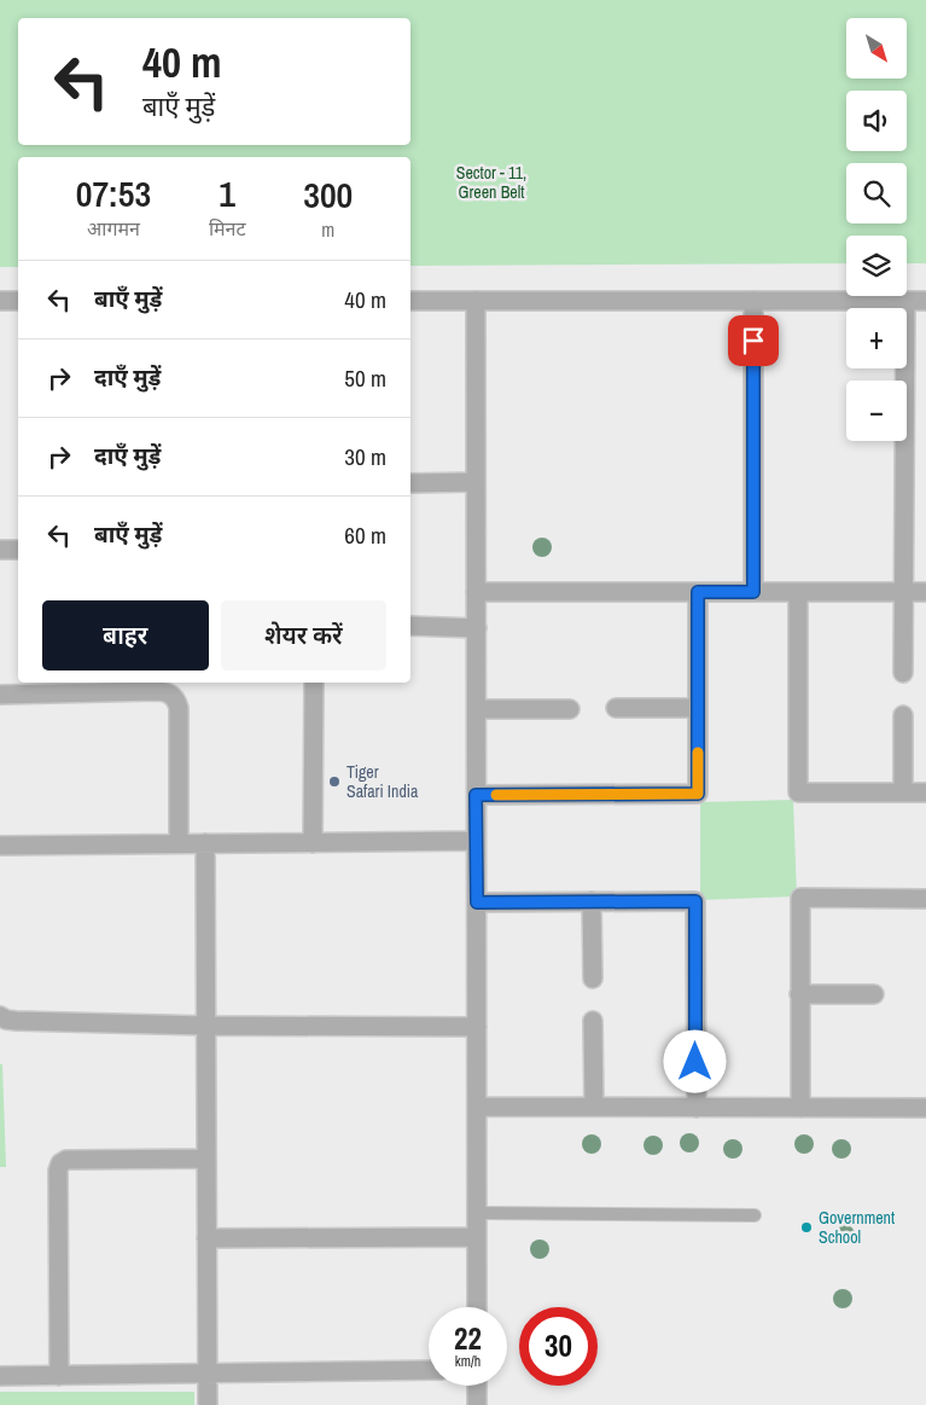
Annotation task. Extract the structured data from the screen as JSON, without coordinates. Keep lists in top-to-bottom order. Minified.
{"parks":["Sector - 11, Green Belt"],"places":["Tiger Safari India","Government School"],"north":"bottom right","page":{"map_buttons":["+","−"],"turn":["40 m","बाएँ मुड़ें"],"eta":["07:53","आगमन","1","मिनट","300","m"],"list":[{"name":"बाएँ मुड़ें","value":"40 m"},{"name":"दाएँ मुड़ें","value":"50 m"},{"name":"दाएँ मुड़ें","value":"30 m"},{"name":"बाएँ मुड़ें","value":"60 m"}],"buttons":["बाहर","शेयर करें"],"speed":"22 km/h","limit":"30"}}
